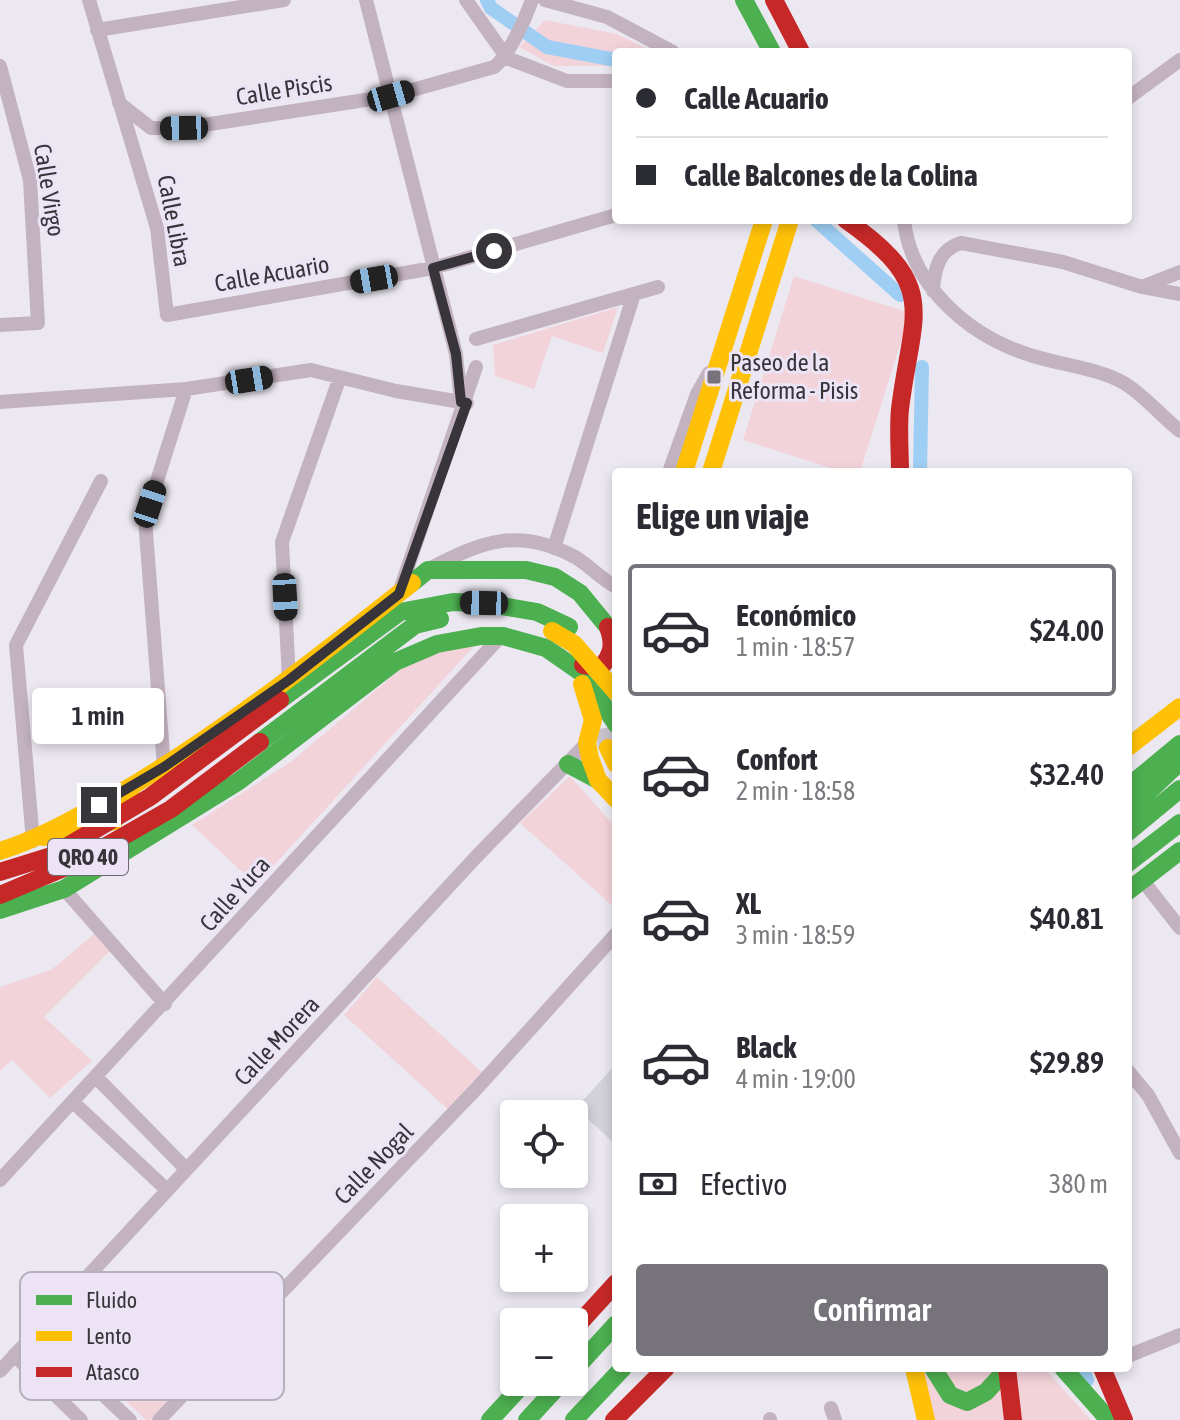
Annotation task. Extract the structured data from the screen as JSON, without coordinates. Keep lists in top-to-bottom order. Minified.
{"streets":{"main road":["QRO 40"],"street":["Calle Piscis","Calle Virgo","Calle Libra","Calle Acuario","Calle Yuca","Calle Morera","Calle Nogal"]},"crossings":[["Calle Piscis","Calle Libra"],["Calle Libra","Calle Acuario"]],"places":{"transit":["Paseo de la Reforma - Pisis"]},"legend":["Fluido","Lento","Atasco"],"page":{"banner":["Calle Acuario","Calle Balcones de la Colina"],"heading":"Elige un viaje","list":[{"name":"Económico","note":"1 min · 18:57","value":"$24.00"},{"name":"Confort","note":"2 min · 18:58","value":"$32.40"},{"name":"XL","note":"3 min · 18:59","value":"$40.81"},{"name":"Black","note":"4 min · 19:00","value":"$29.89"}],"bubble":"1 min","map_buttons":["+","−"],"pay":["Efectivo","380 m"],"buttons":"Confirmar"}}
